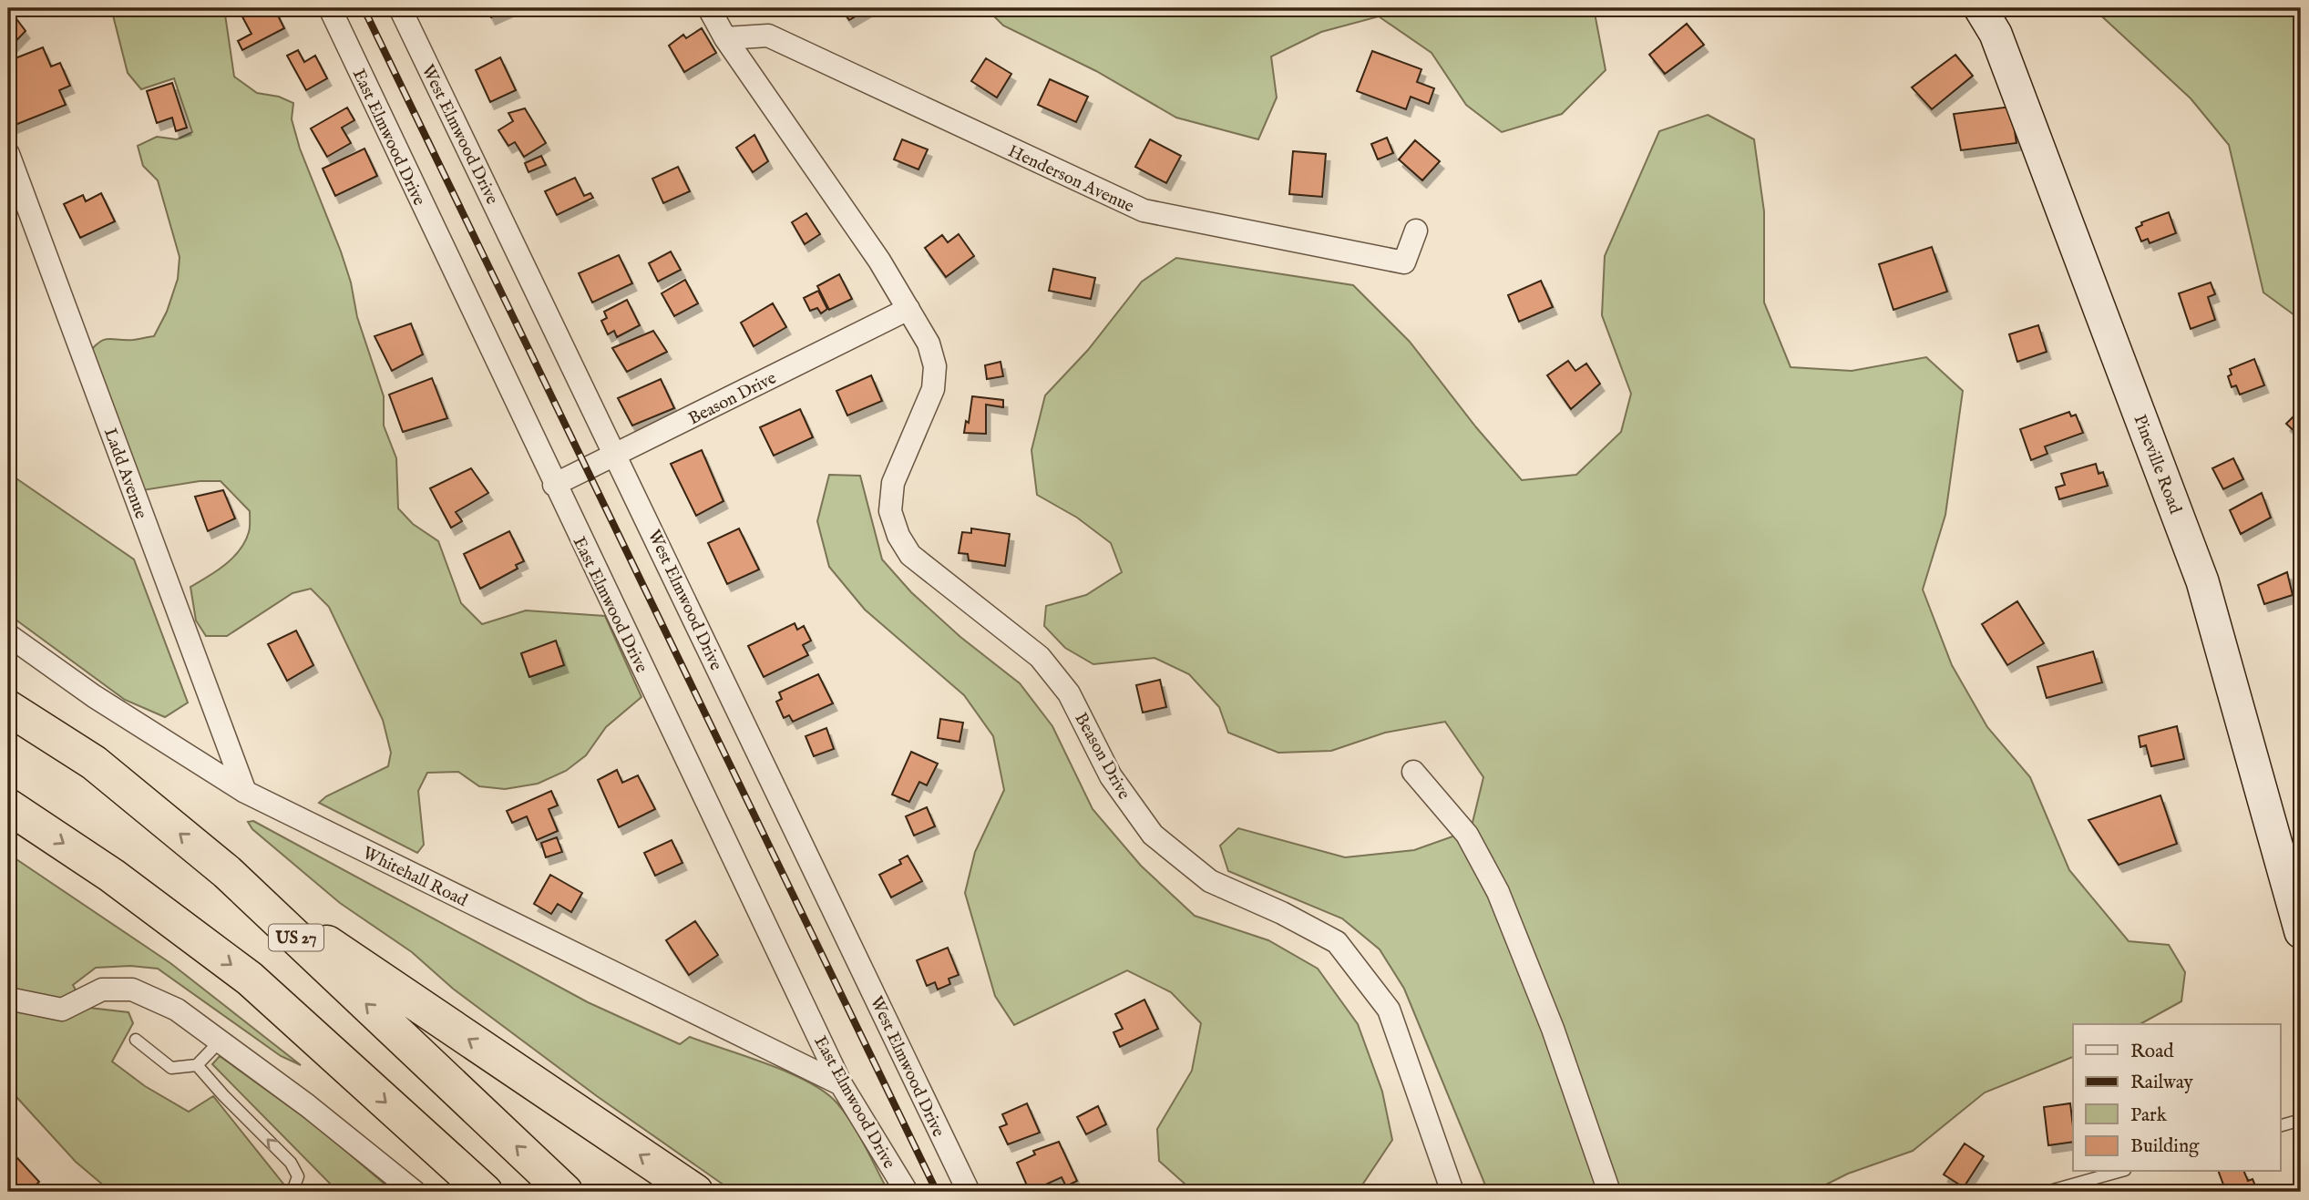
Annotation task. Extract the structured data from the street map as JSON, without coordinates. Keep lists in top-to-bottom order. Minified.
{"streets":{"highway":["US 27"],"main road":["Pineville Road"],"street":["West Elmwood Drive","East Elmwood Drive","Henderson Avenue","Beason Drive","Ladd Avenue","Whitehall Road"]},"crossings":[["West Elmwood Drive","Beason Drive"],["East Elmwood Drive","Beason Drive"],["East Elmwood Drive","Whitehall Road"],["Henderson Avenue","Beason Drive"],["Ladd Avenue","Whitehall Road"]],"legend":["Road","Railway","Park","Building"]}
